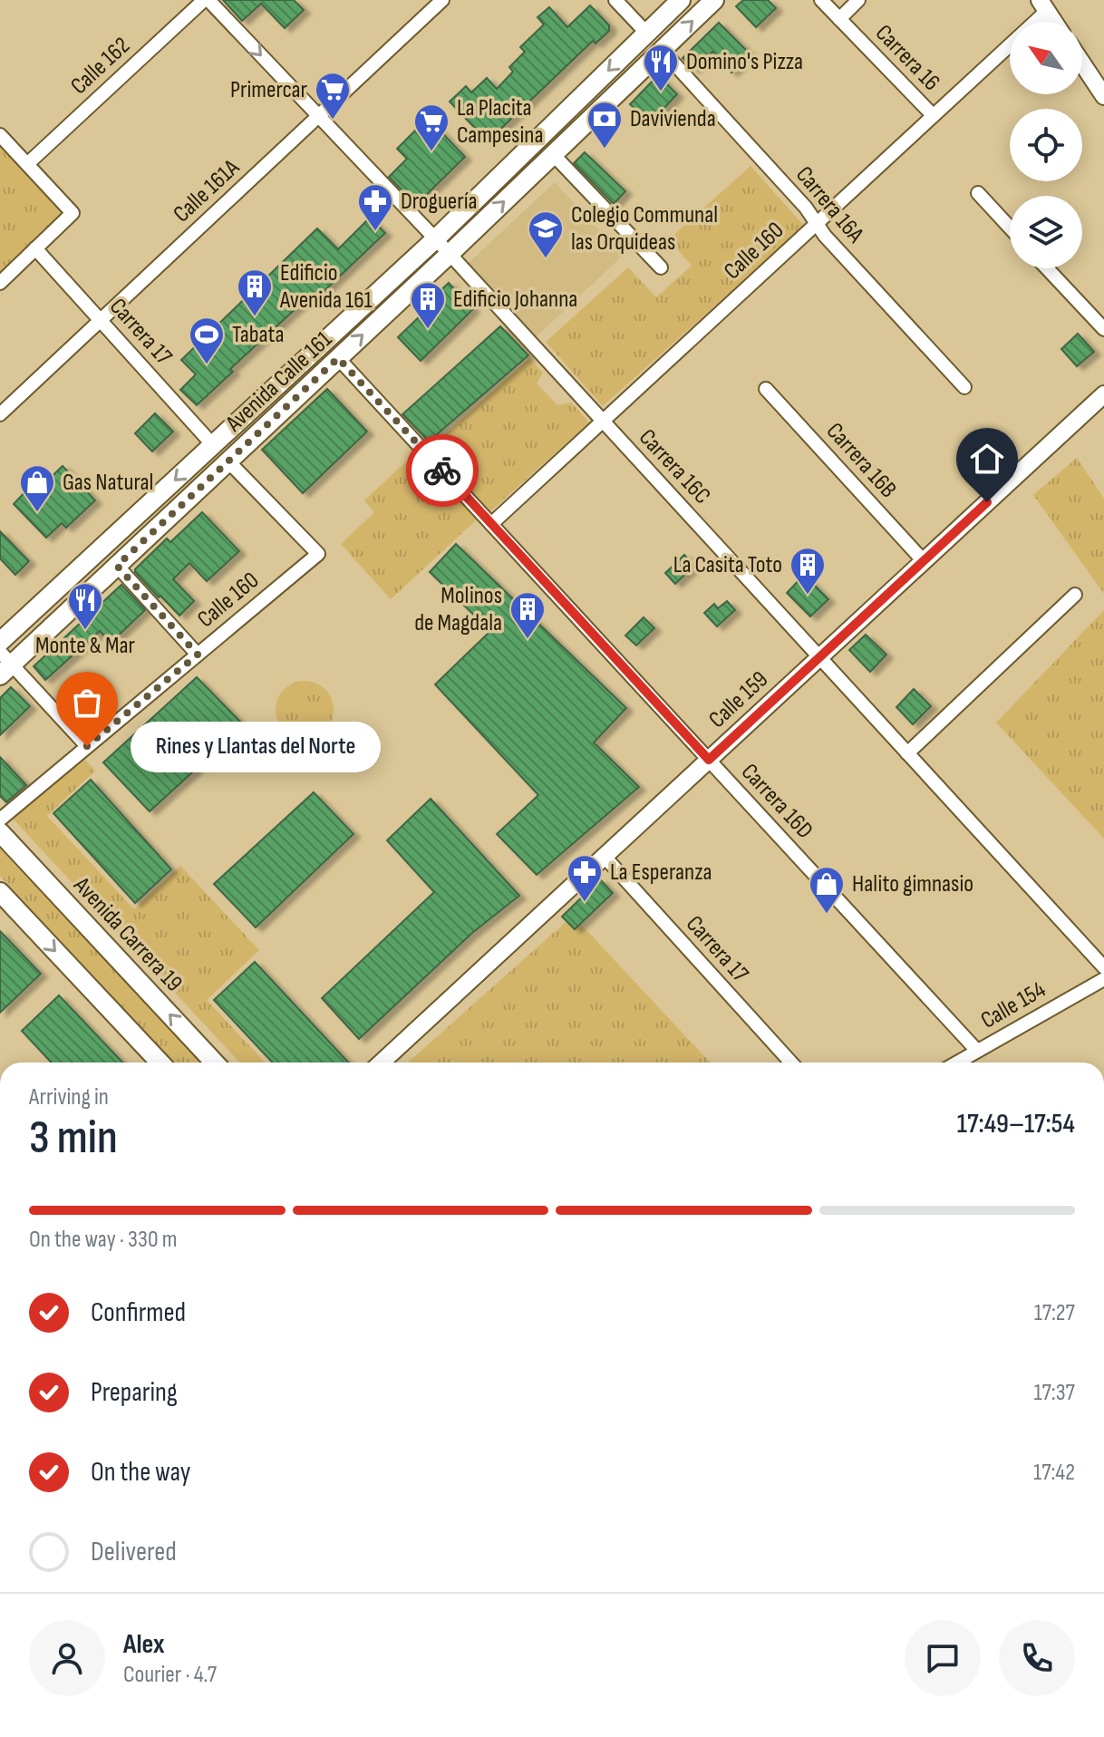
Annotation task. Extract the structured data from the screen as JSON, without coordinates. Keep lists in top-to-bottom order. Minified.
{"streets":{"main road":["Avenida Calle 161","Avenida Carrera 19"],"street":["Carrera 16","Calle 162","Calle 161A","Carrera 16A","Calle 160","Carrera 17","Carrera 16B","Carrera 16C","Calle 159","Carrera 16D","Calle 154"]},"crossings":[["Carrera 16","Calle 160"],["Calle 162","Carrera 16C"],["Calle 161A","Carrera 17"],["Calle 161A","Carrera 16C"],["Carrera 16A","Calle 160"],["Carrera 16A","Avenida Calle 161"],["Calle 160","Avenida Calle 161"],["Calle 160","Carrera 16C"],["Calle 160","Carrera 16D"],["Carrera 17","Avenida Calle 161"],["Carrera 17","Calle 159"],["Avenida Calle 161","Carrera 16C"],["Avenida Calle 161","Carrera 16D"],["Carrera 16B","Calle 159"],["Carrera 16C","Calle 159"],["Calle 159","Carrera 16D"],["Carrera 16D","Calle 154"]],"places":{"restaurant":["Domino's Pizza","Monte & Mar"],"supermarket":["Primercar","La Placita Campesina"],"bank":["Davivienda"],"pharmacy":["Droguería","La Esperanza"],"school or university":["Colegio Communal las Orquideas"],"building":["Edificio Avenida 161","Edificio Johanna","La Casita Toto","Molinos de Magdala"],"sports":["Tabata"],"shop":["Gas Natural","Halito gimnasio"],"other":["Rines y Llantas del Norte"]},"north":"top left","page":{"bubble":"Rines y Llantas del Norte","heading":["3 min","Arriving in","17:49–17:54"],"panel":["Alex","Courier · 4.7"],"bar":"On the way · 330 m","list":[["Confirmed","17:27"],["Preparing","17:37"],["On the way","17:42"],"Delivered"]}}
